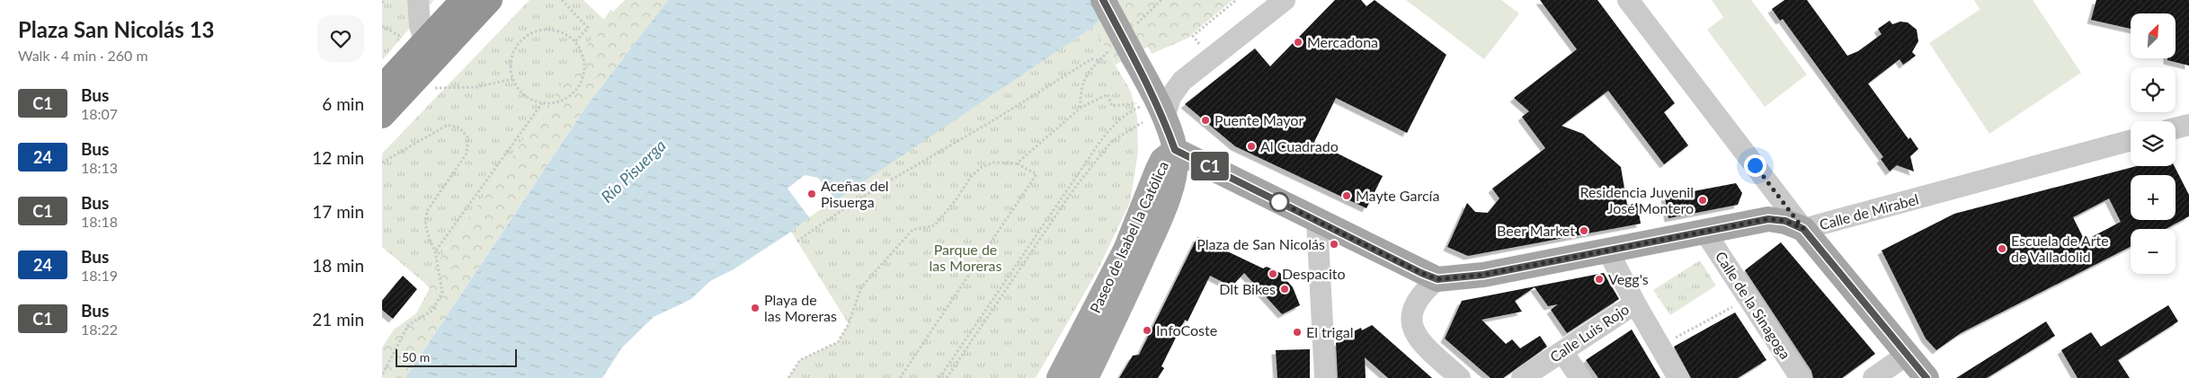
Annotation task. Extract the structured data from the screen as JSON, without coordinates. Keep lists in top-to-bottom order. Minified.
{"streets":{"main road":["Calle de Mirabel","Paseo de Isabel la Católica"],"street":["Calle de la Sinagoga","Calle Luis Rojo"]},"crossings":[["Calle de Mirabel","Calle de la Sinagoga"]],"water":["Río Pisuerga"],"parks":["Parque de las Moreras"],"places":["Mercadona","Puente Mayor","Al Cuadrado","Aceñas del Pisuerga","Mayte García","Residencia Juvenil José Montero","Beer Market","Plaza de San Nicolás","Escuela de Arte de Valladolid","Despacito","Vegg's","Dlt Bikes","Playa de las Moreras","InfoCoste","El trigal"],"lines":["bus line C1"],"scale_bar":"50 m","north":"top right","page":{"heading":["Plaza San Nicolás 13","Walk · 4 min · 260 m"],"on_map":"C1","map_buttons":["+","−"],"list":[{"mark":"C1","name":"Bus","note":"18:07","value":"6 min"},{"mark":"24","name":"Bus","note":"18:13","value":"12 min"},{"mark":"C1","name":"Bus","note":"18:18","value":"17 min"},{"mark":"24","name":"Bus","note":"18:19","value":"18 min"},{"mark":"C1","name":"Bus","note":"18:22","value":"21 min"}],"scale":"50 m"}}
